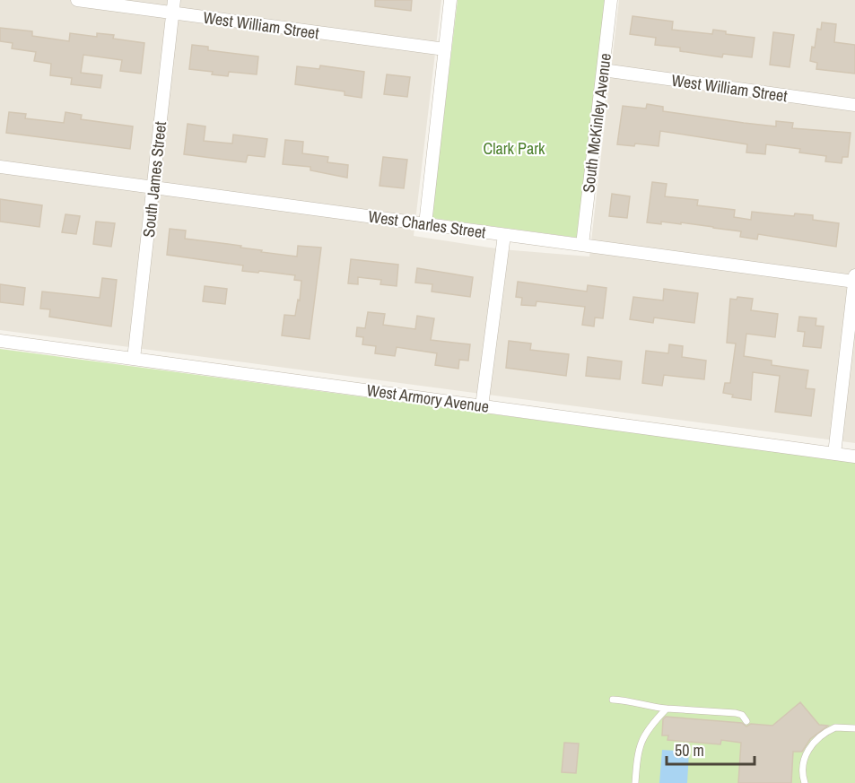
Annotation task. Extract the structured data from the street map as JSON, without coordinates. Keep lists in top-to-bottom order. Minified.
{"streets":{"street":["West William Street","South McKinley Avenue","South James Street","West Charles Street","West Armory Avenue"]},"crossings":[["West William Street","South McKinley Avenue"],["West William Street","South James Street"],["South McKinley Avenue","West Charles Street"],["South James Street","West Charles Street"],["South James Street","West Armory Avenue"]],"parks":["Clark Park"],"scale_bar":"50 m"}
